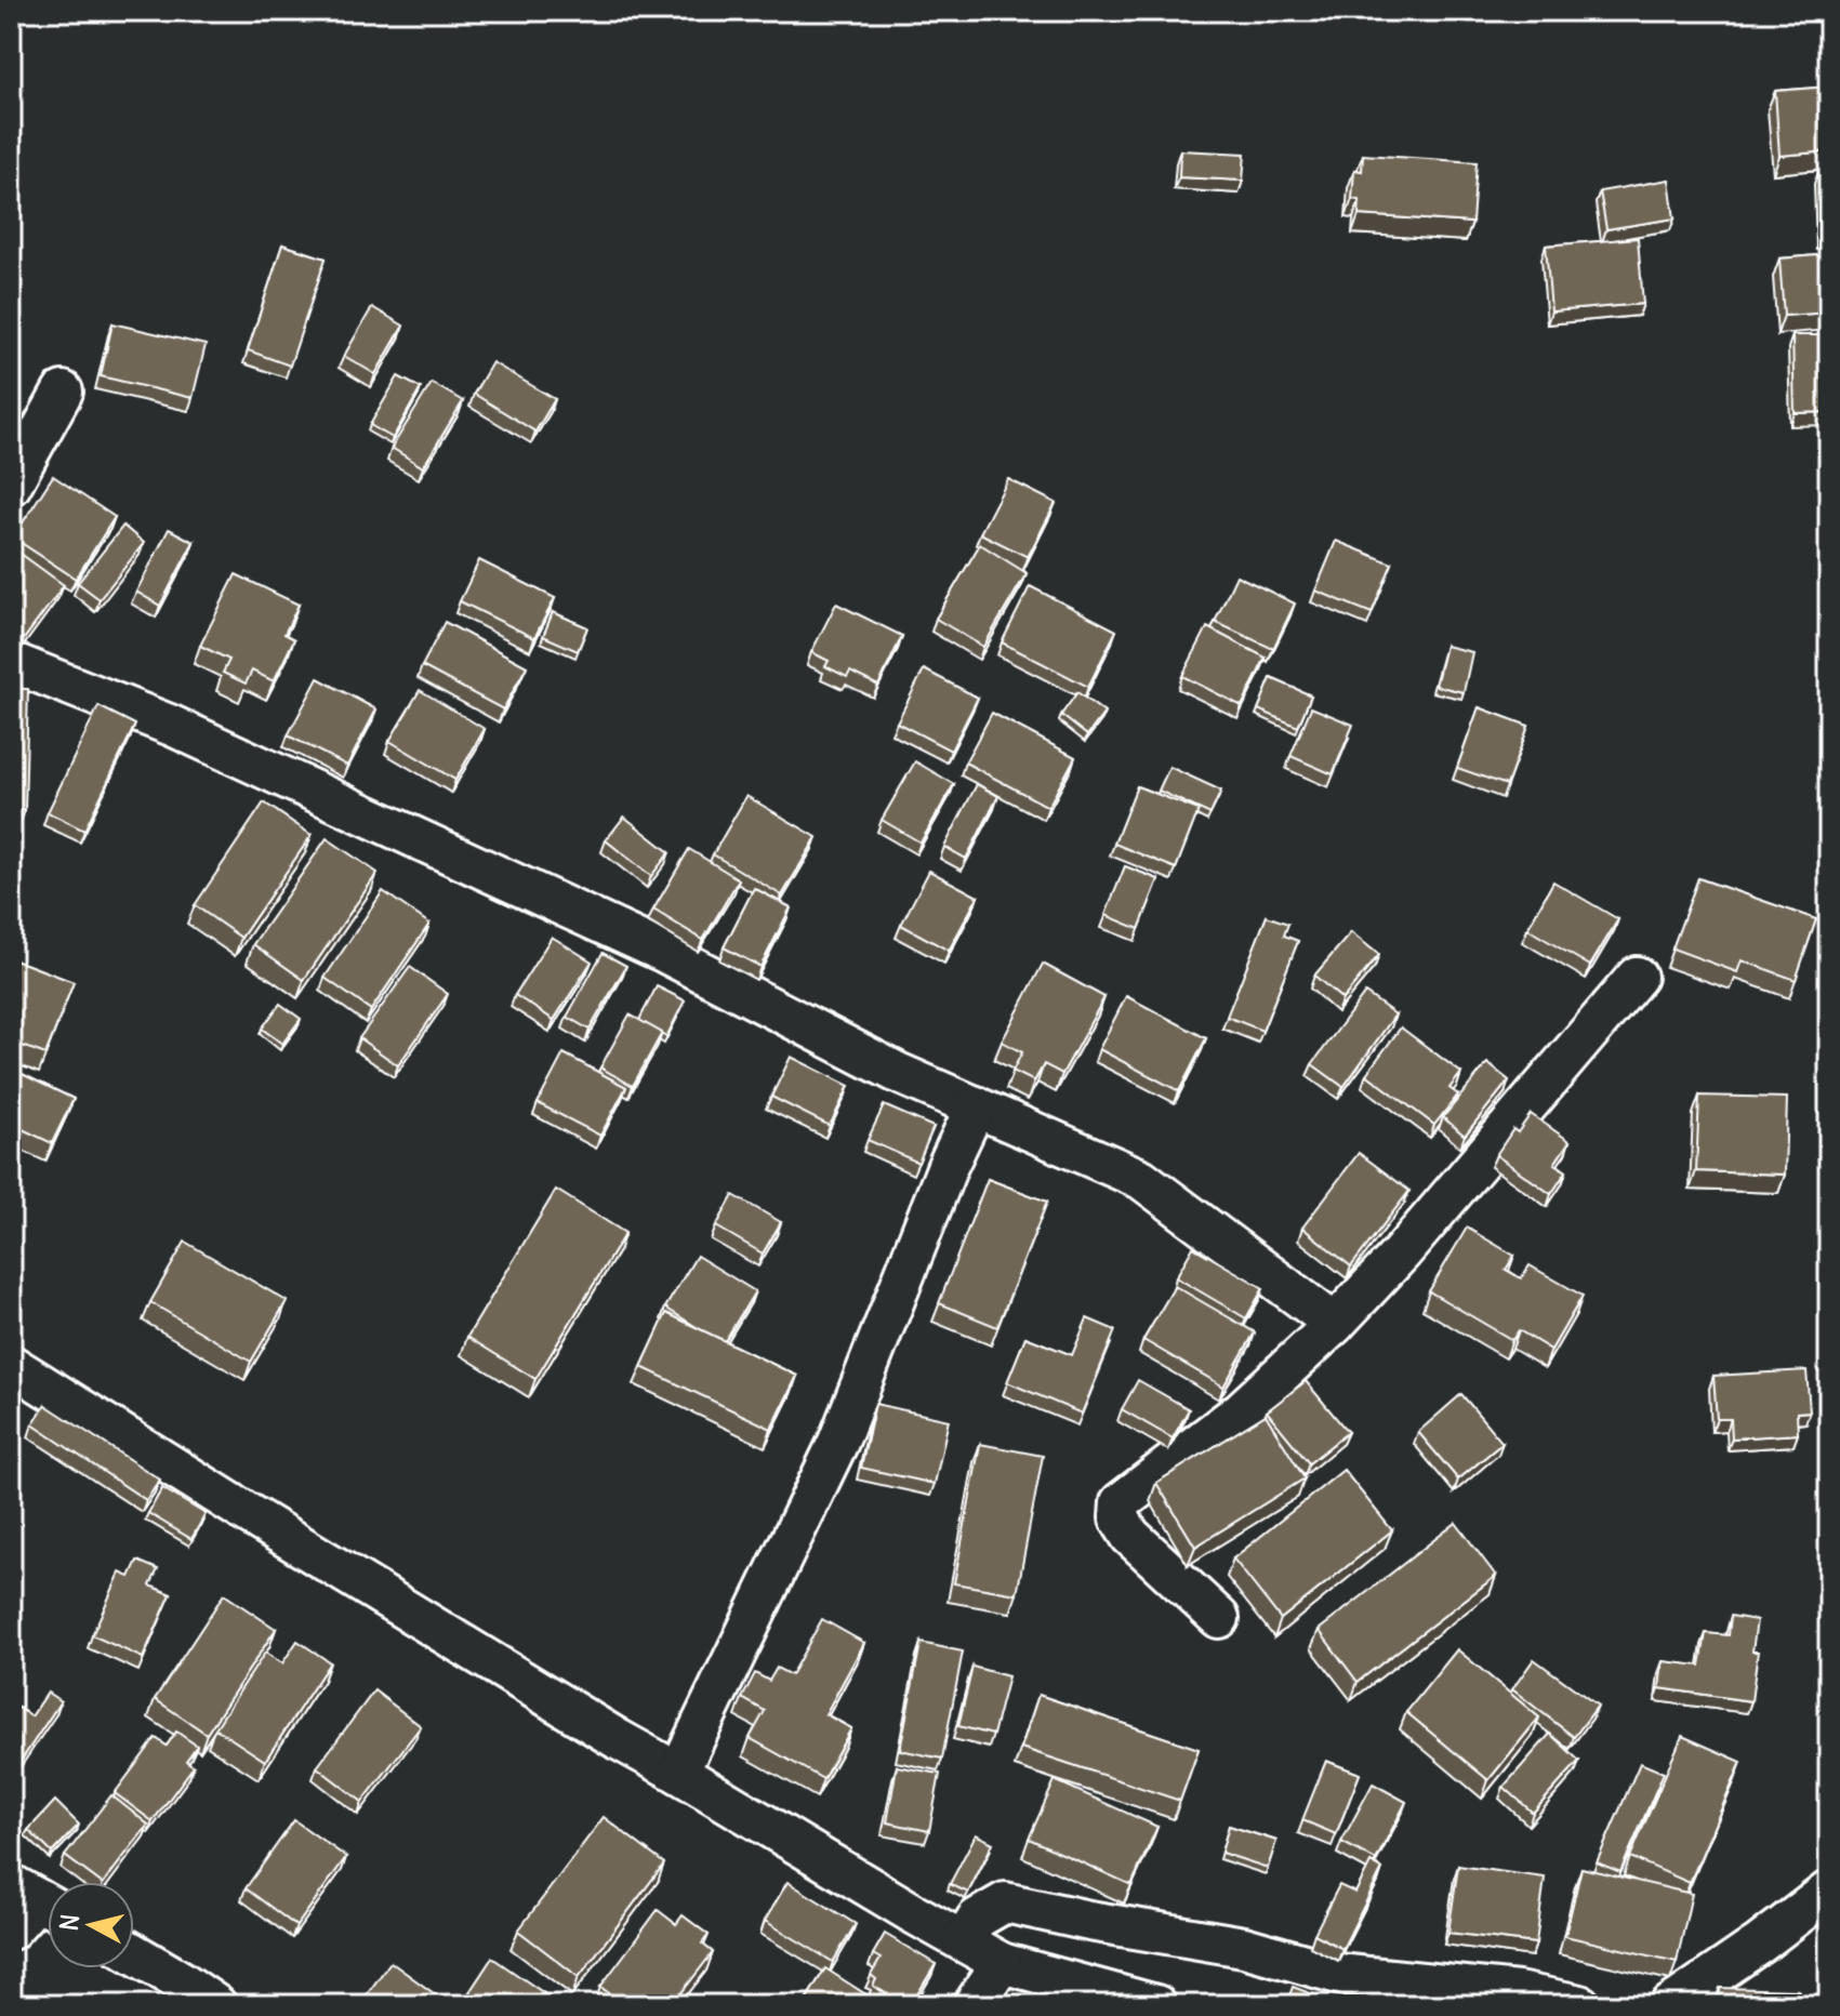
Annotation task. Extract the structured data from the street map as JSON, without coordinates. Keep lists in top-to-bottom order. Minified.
{"north":"left"}
